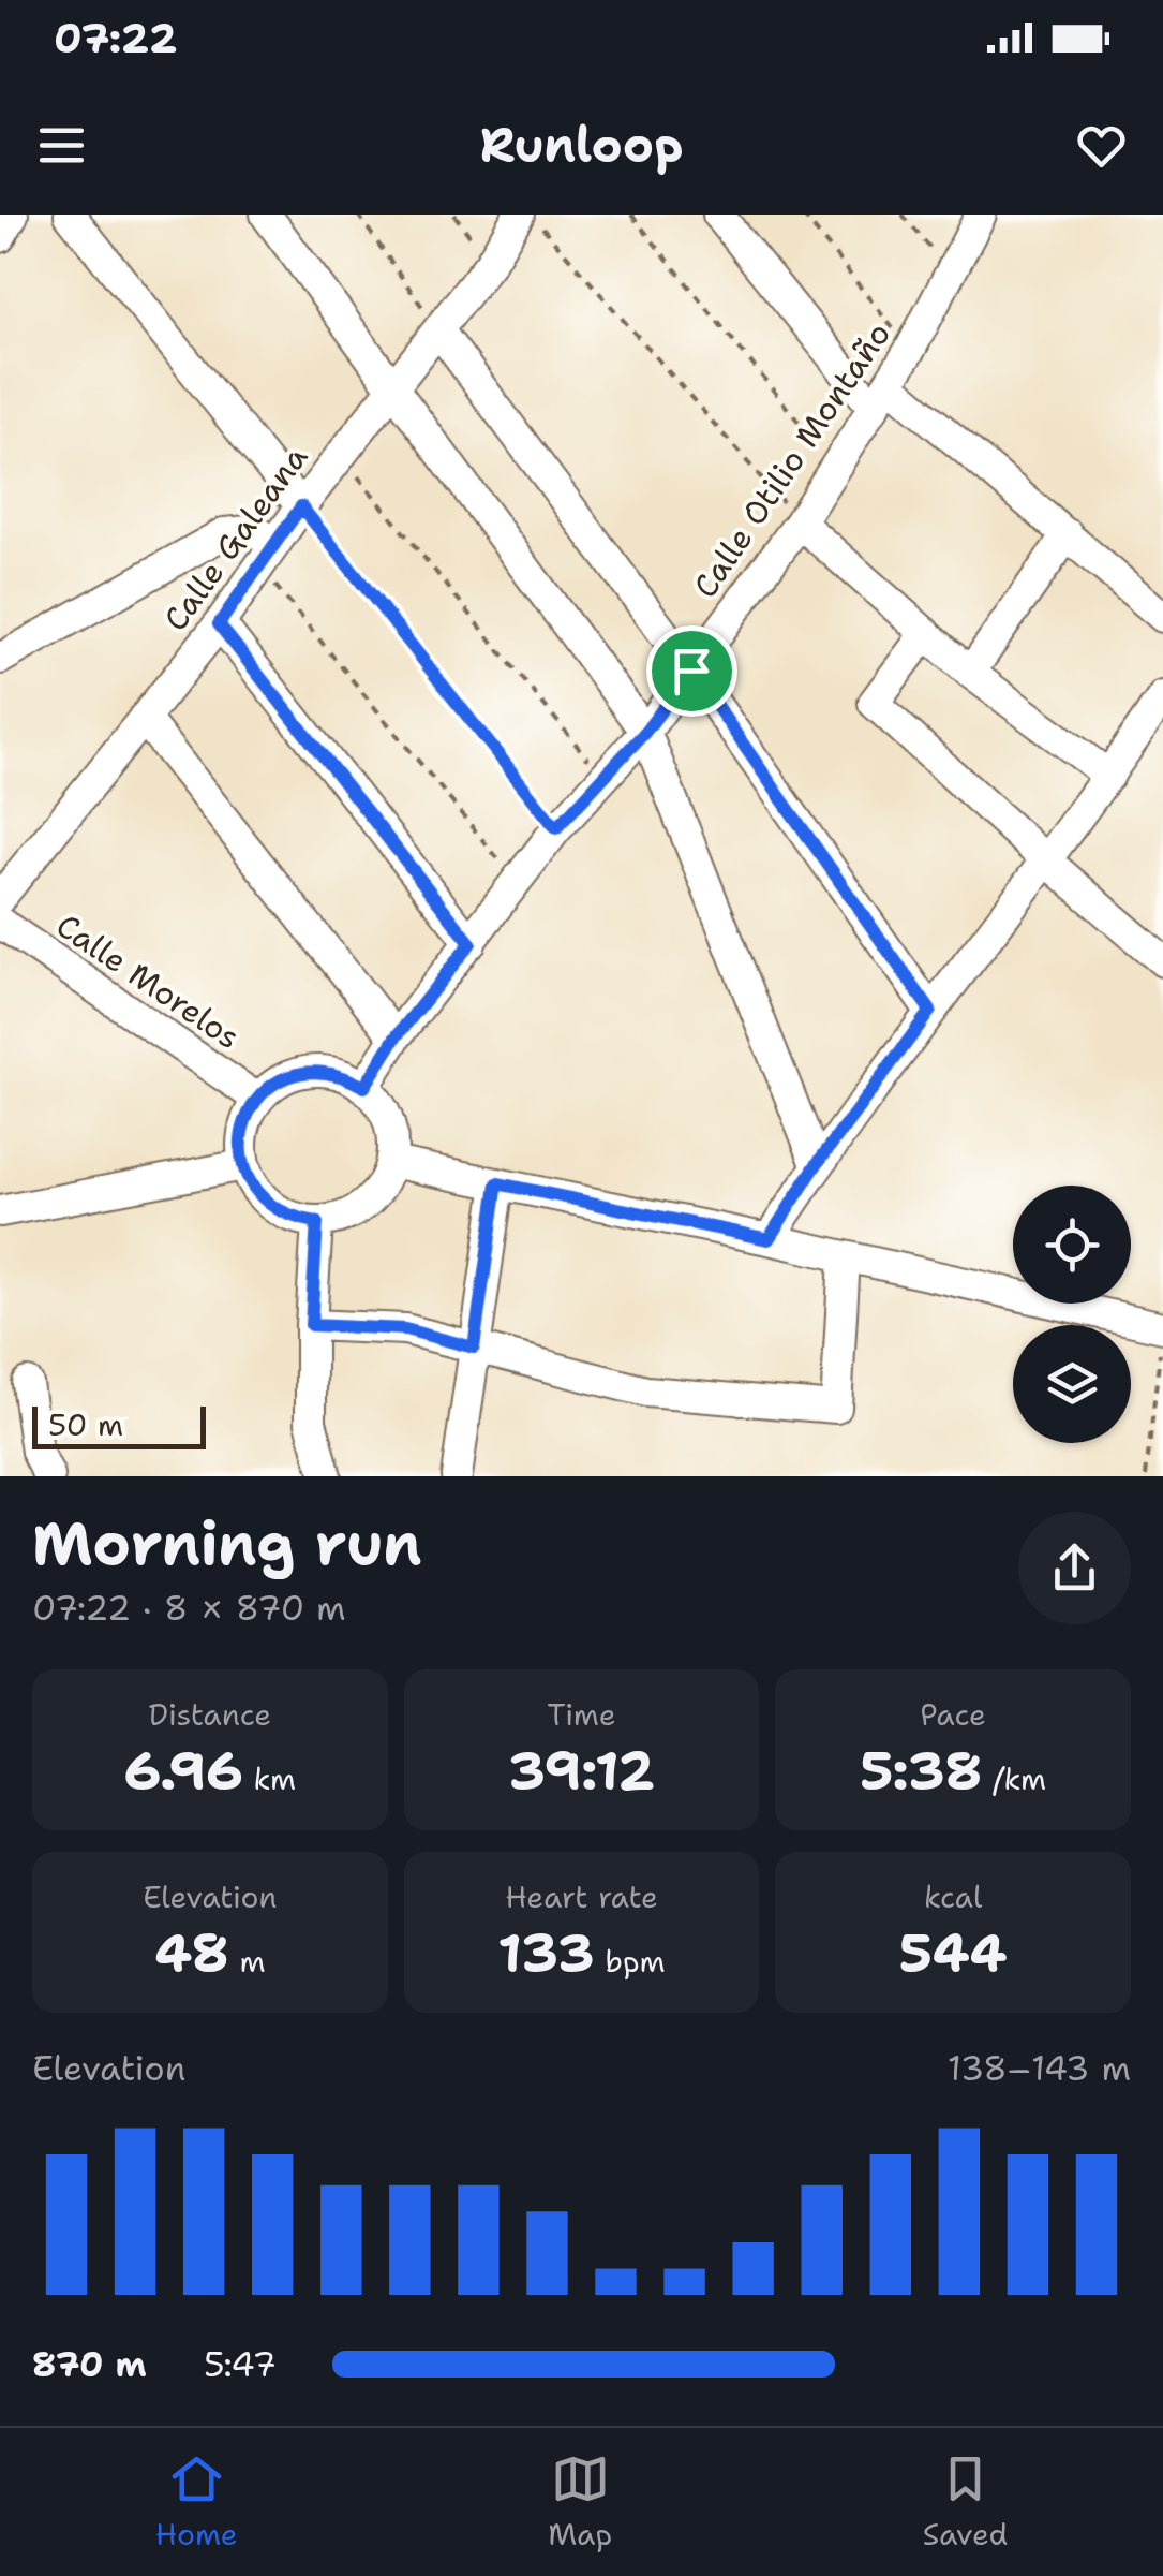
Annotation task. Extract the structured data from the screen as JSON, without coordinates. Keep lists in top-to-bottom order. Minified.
{"streets":{"street":["Calle Otilio Montaño","Calle Galeana","Calle Morelos"]},"crossings":[["Calle Otilio Montaño","Calle Morelos"]],"scale_bar":"50 m","page":{"status":"07:22","header":"Runloop","scale":"50 m","heading":["Morning run","07:22 · 8 × 870 m"],"stats":[["Distance","6.96 km"],["Time","39:12"],["Pace","5:38 /km"],["Elevation","48 m"],["Heart rate","133 bpm"],["kcal","544"]],"chart":["Elevation","138–143 m"],"list":[{"name":"870 m","note":"5:47"}],"tabs":["Home","Map","Saved"]}}
